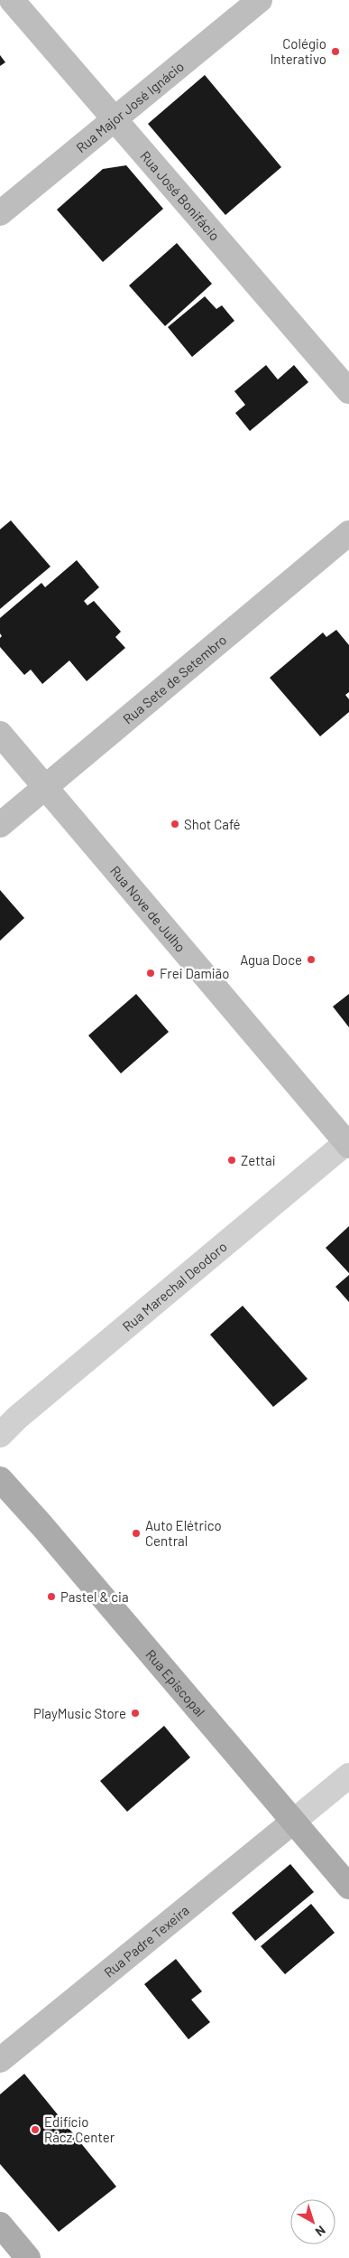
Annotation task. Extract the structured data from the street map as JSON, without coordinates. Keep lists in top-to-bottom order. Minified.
{"streets":{"main road":["Rua Major José Ignácio","Rua José Bonifácio","Rua Sete de Setembro","Rua Nove de Julho","Rua Episcopal","Rua Padre Texeira"],"street":["Rua Marechal Deodoro"]},"crossings":[["Rua Major José Ignácio","Rua José Bonifácio"],["Rua Sete de Setembro","Rua Nove de Julho"],["Rua Nove de Julho","Rua Marechal Deodoro"],["Rua Episcopal","Rua Padre Texeira"]],"places":["Colégio Interativo","Shot Café","Agua Doce","Frei Damião","Zettai","Auto Elétrico Central","Pastel & cia","PlayMusic Store","Edifício Rácz Center"],"north":"bottom right"}
